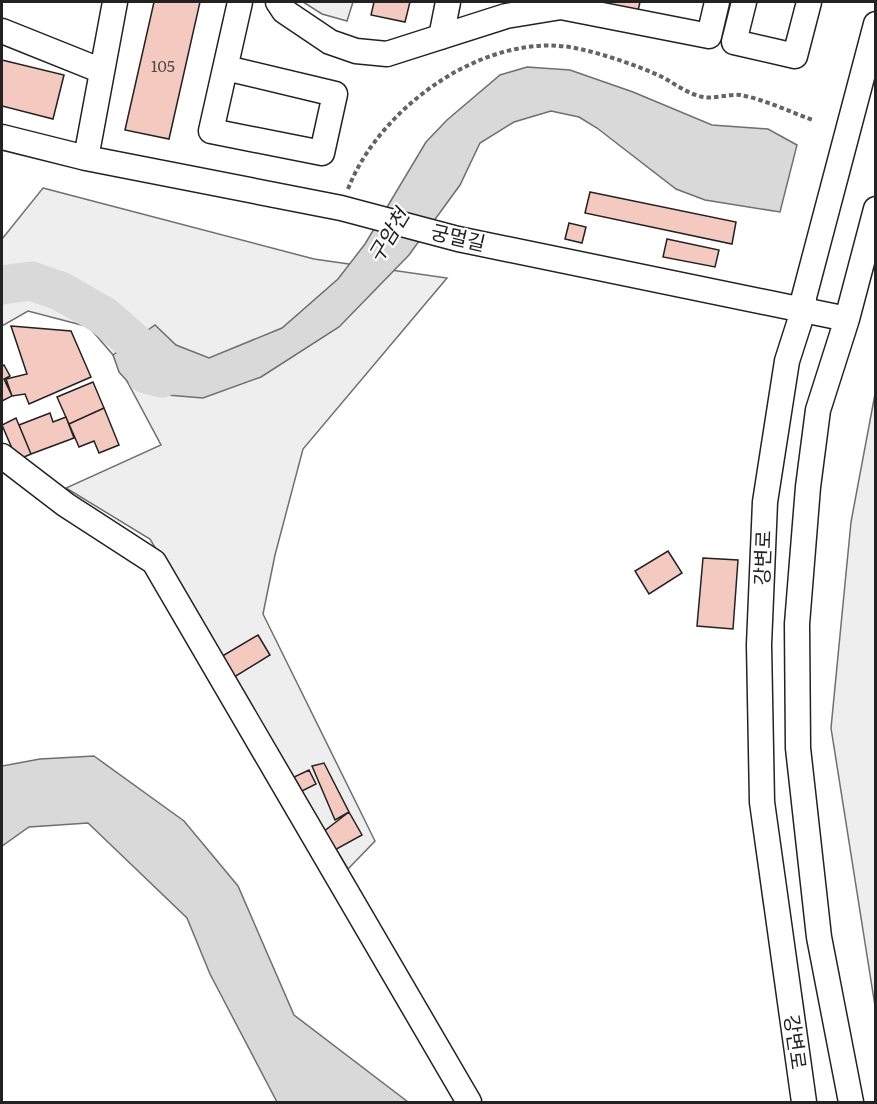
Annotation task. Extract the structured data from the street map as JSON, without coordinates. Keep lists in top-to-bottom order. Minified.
{"streets":{"street":["궁멀길","강변로"]},"crossings":[["궁멀길","강변로"]],"water":["구암천"],"house_numbers":["105"]}
